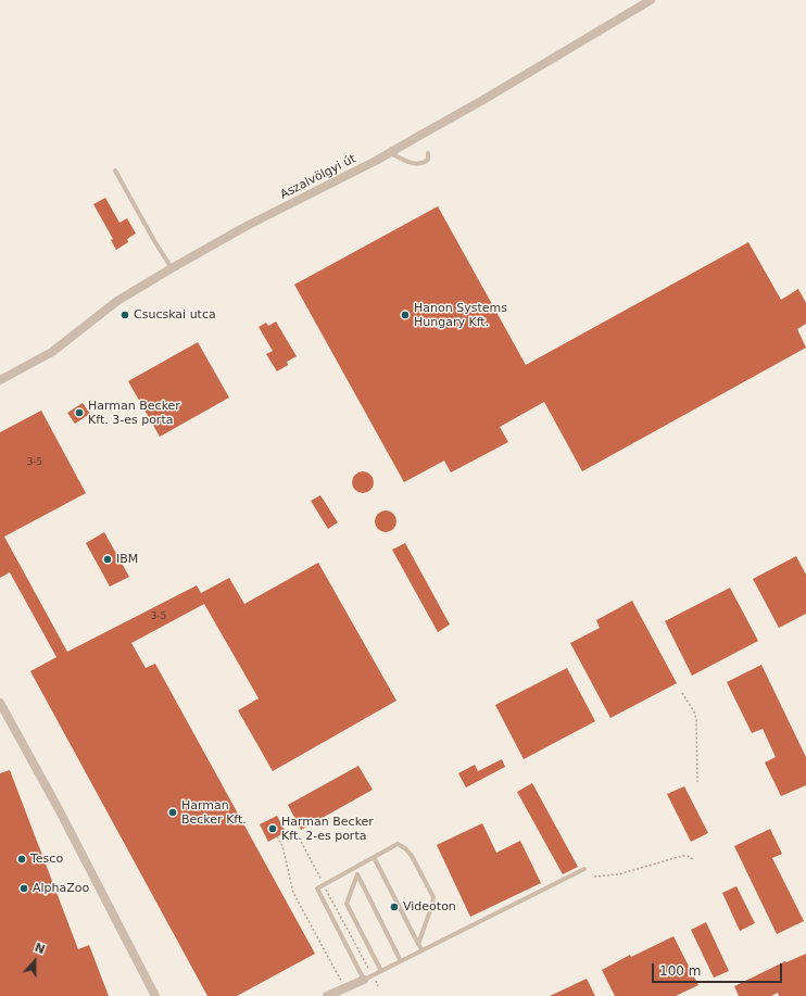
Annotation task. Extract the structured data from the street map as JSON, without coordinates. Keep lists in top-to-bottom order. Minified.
{"streets":{"street":["Aszalvölgyi út"]},"places":["Csucskai utca","Hanon Systems Hungary Kft.","Harman Becker Kft. 3-es porta","IBM","Harman Becker Kft.","Harman Becker Kft. 2-es porta","Tesco","AlphaZoo","Videoton"],"house_numbers":["3-5","3-5"],"scale_bar":"100 m","north":"top"}
